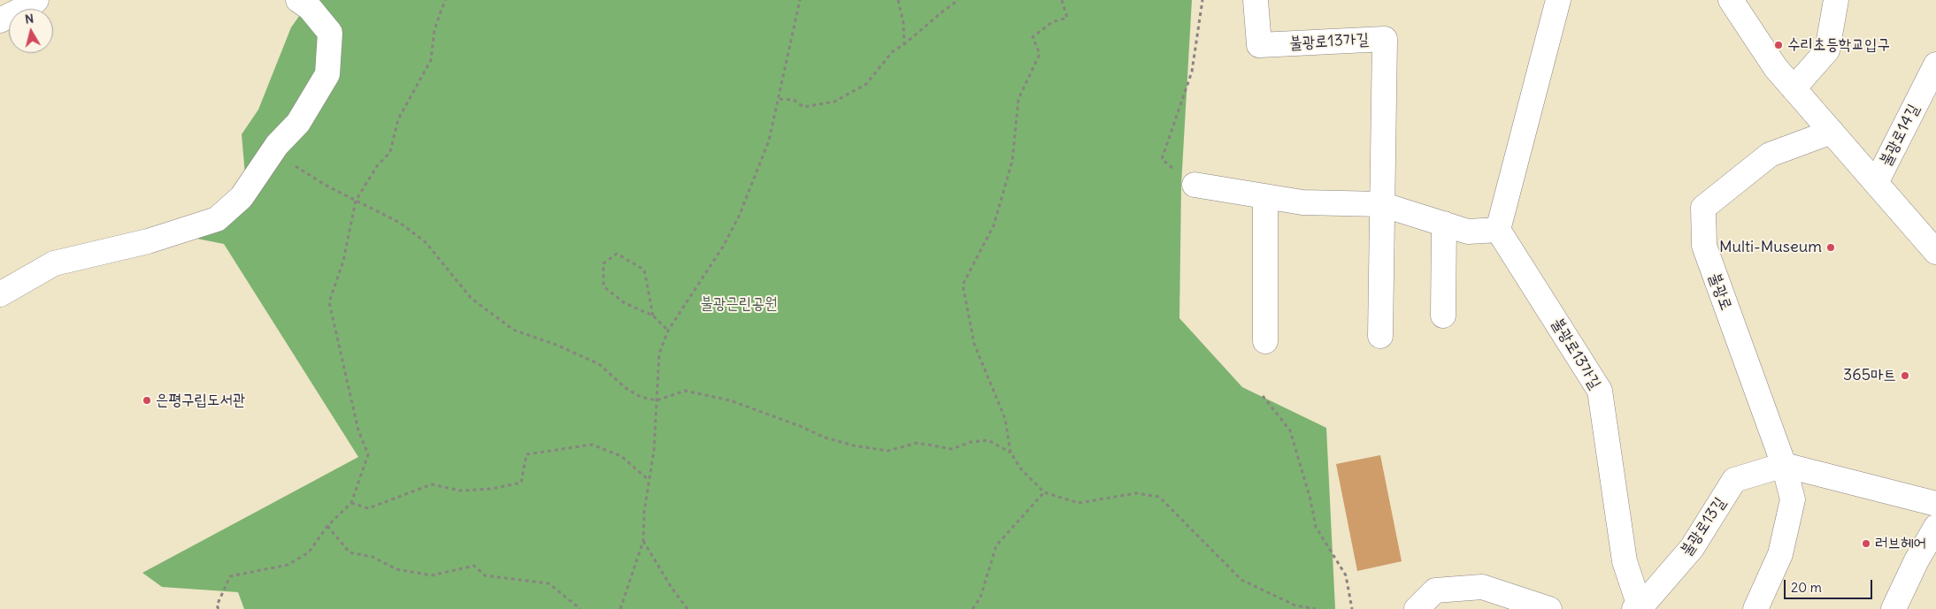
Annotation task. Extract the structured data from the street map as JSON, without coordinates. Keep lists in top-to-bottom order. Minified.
{"streets":{"street":["불광로13가길","불광로14길","불광로","불광로13길"]},"crossings":[["불광로13가길","불광로13길"],["불광로","불광로13길"]],"parks":["불광근린공원"],"places":["수리초등학교입구","Multi-Museum","365마트","은평구립도서관","러브헤어"],"scale_bar":"20 m","north":"top"}
